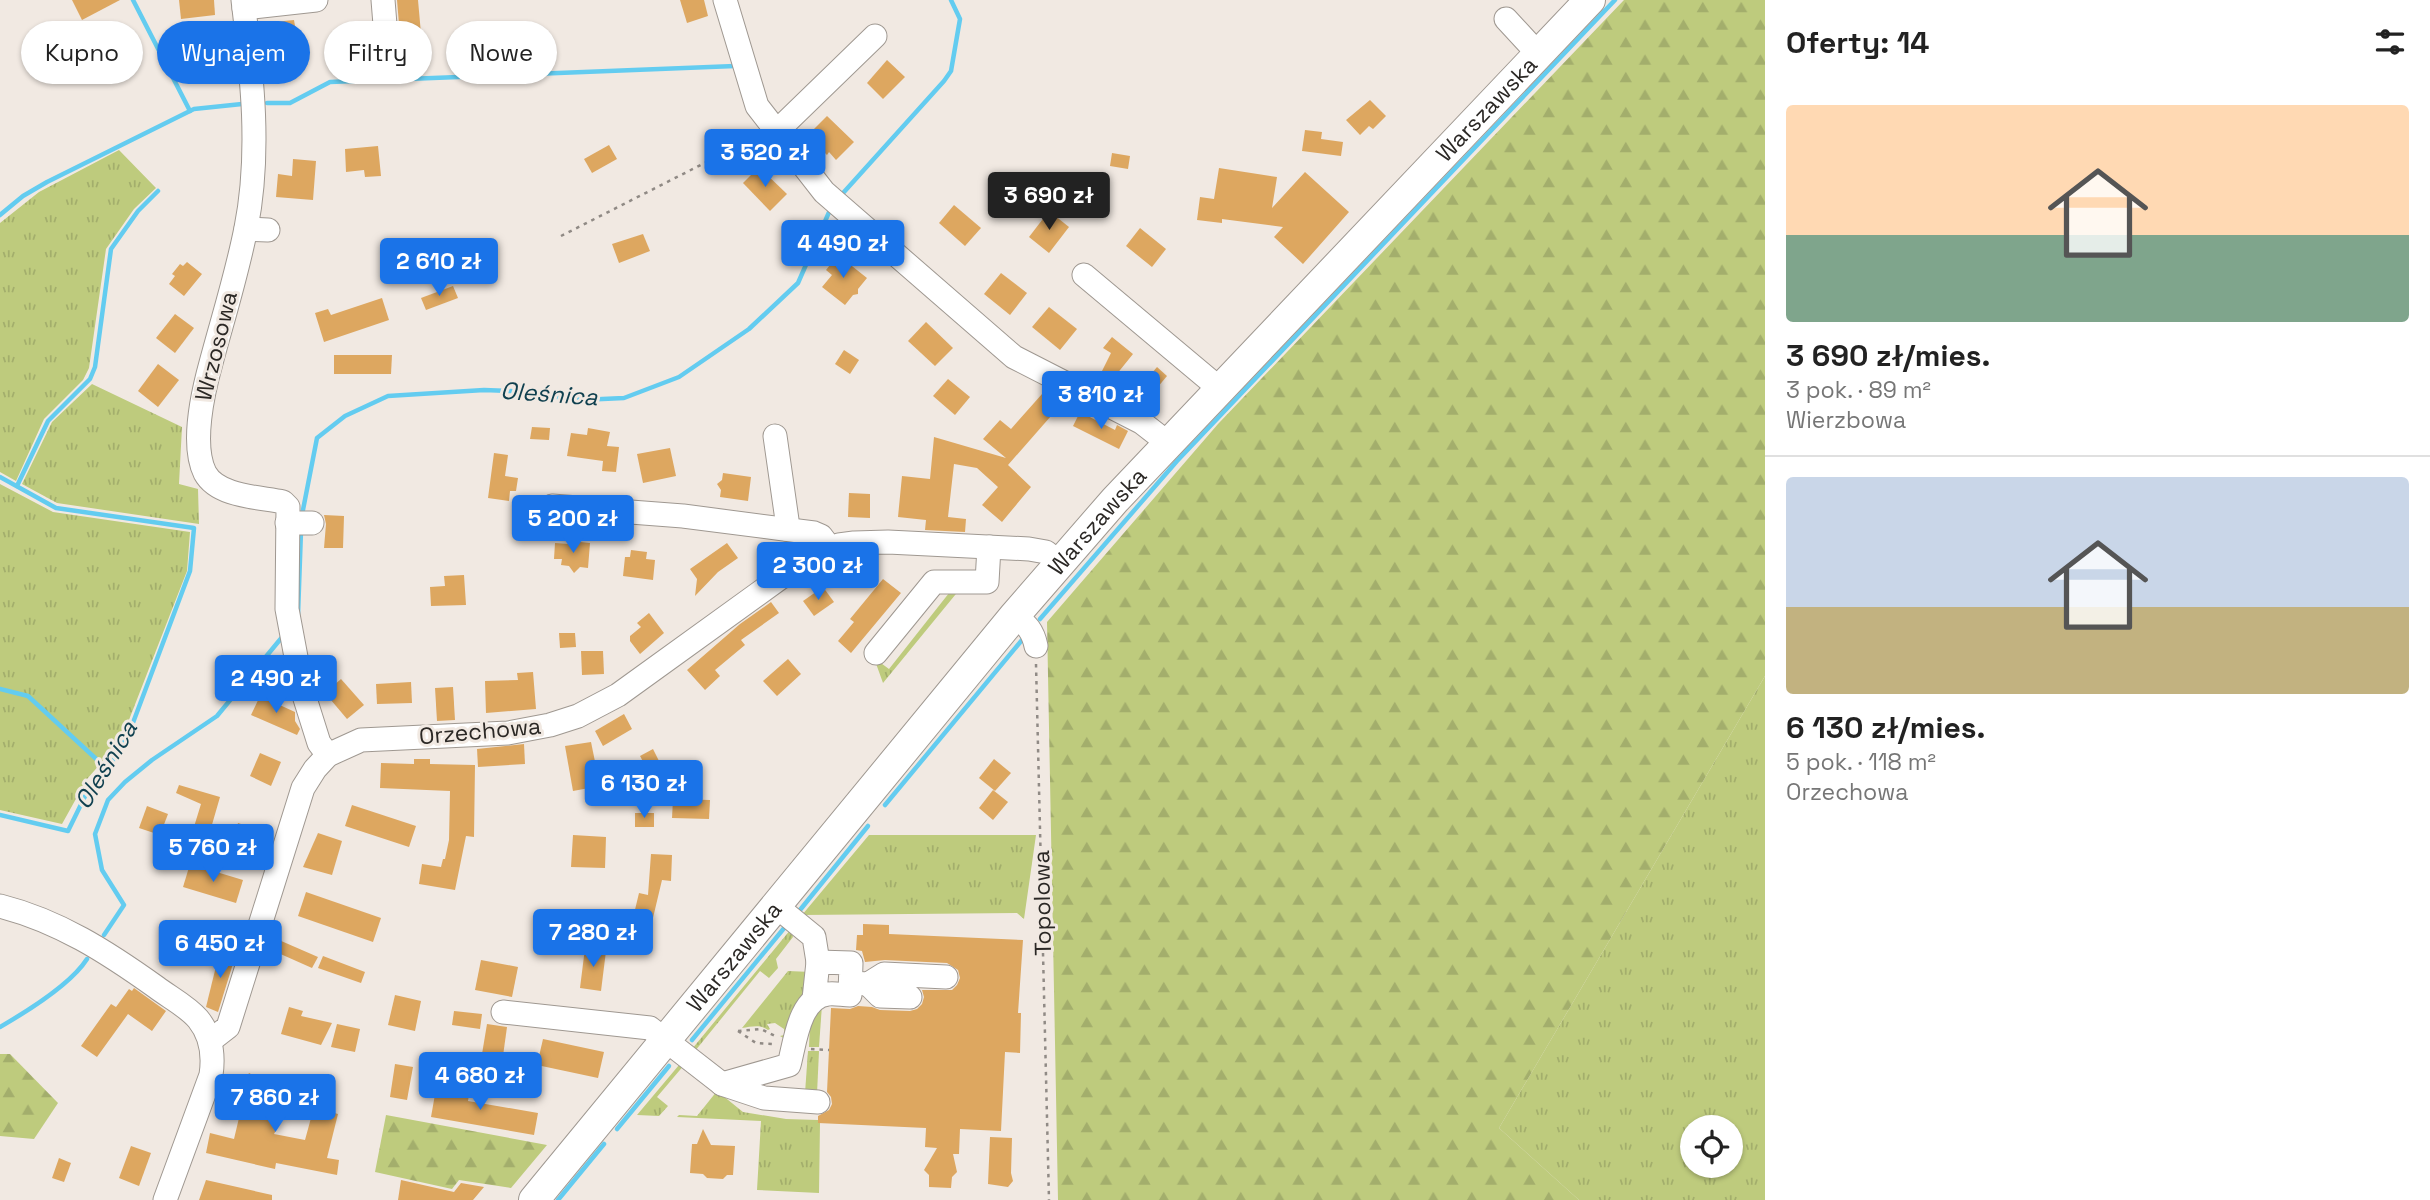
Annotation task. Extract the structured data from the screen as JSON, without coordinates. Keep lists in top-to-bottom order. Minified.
{"streets":{"main road":["Warszawska"],"street":["Wrzosowa","Orzechowa"],"path":["Topolowa"]},"crossings":[["Warszawska","Orzechowa"]],"water":["Oleśnica"],"page":{"heading":"Oferty: 14","chip":["Kupno","Wynajem","Filtry","Nowe"],"list":[{"name":"3 690 zł/mies.","note":"3 pok. · 89 m² · Wierzbowa"},{"name":"6 130 zł/mies.","note":"5 pok. · 118 m² · Orzechowa"}],"price":["3 520 zł","3 690 zł","4 490 zł","2 610 zł","3 810 zł","5 200 zł","2 300 zł","2 490 zł","6 130 zł","5 760 zł","7 280 zł","6 450 zł","4 680 zł","7 860 zł"]}}
